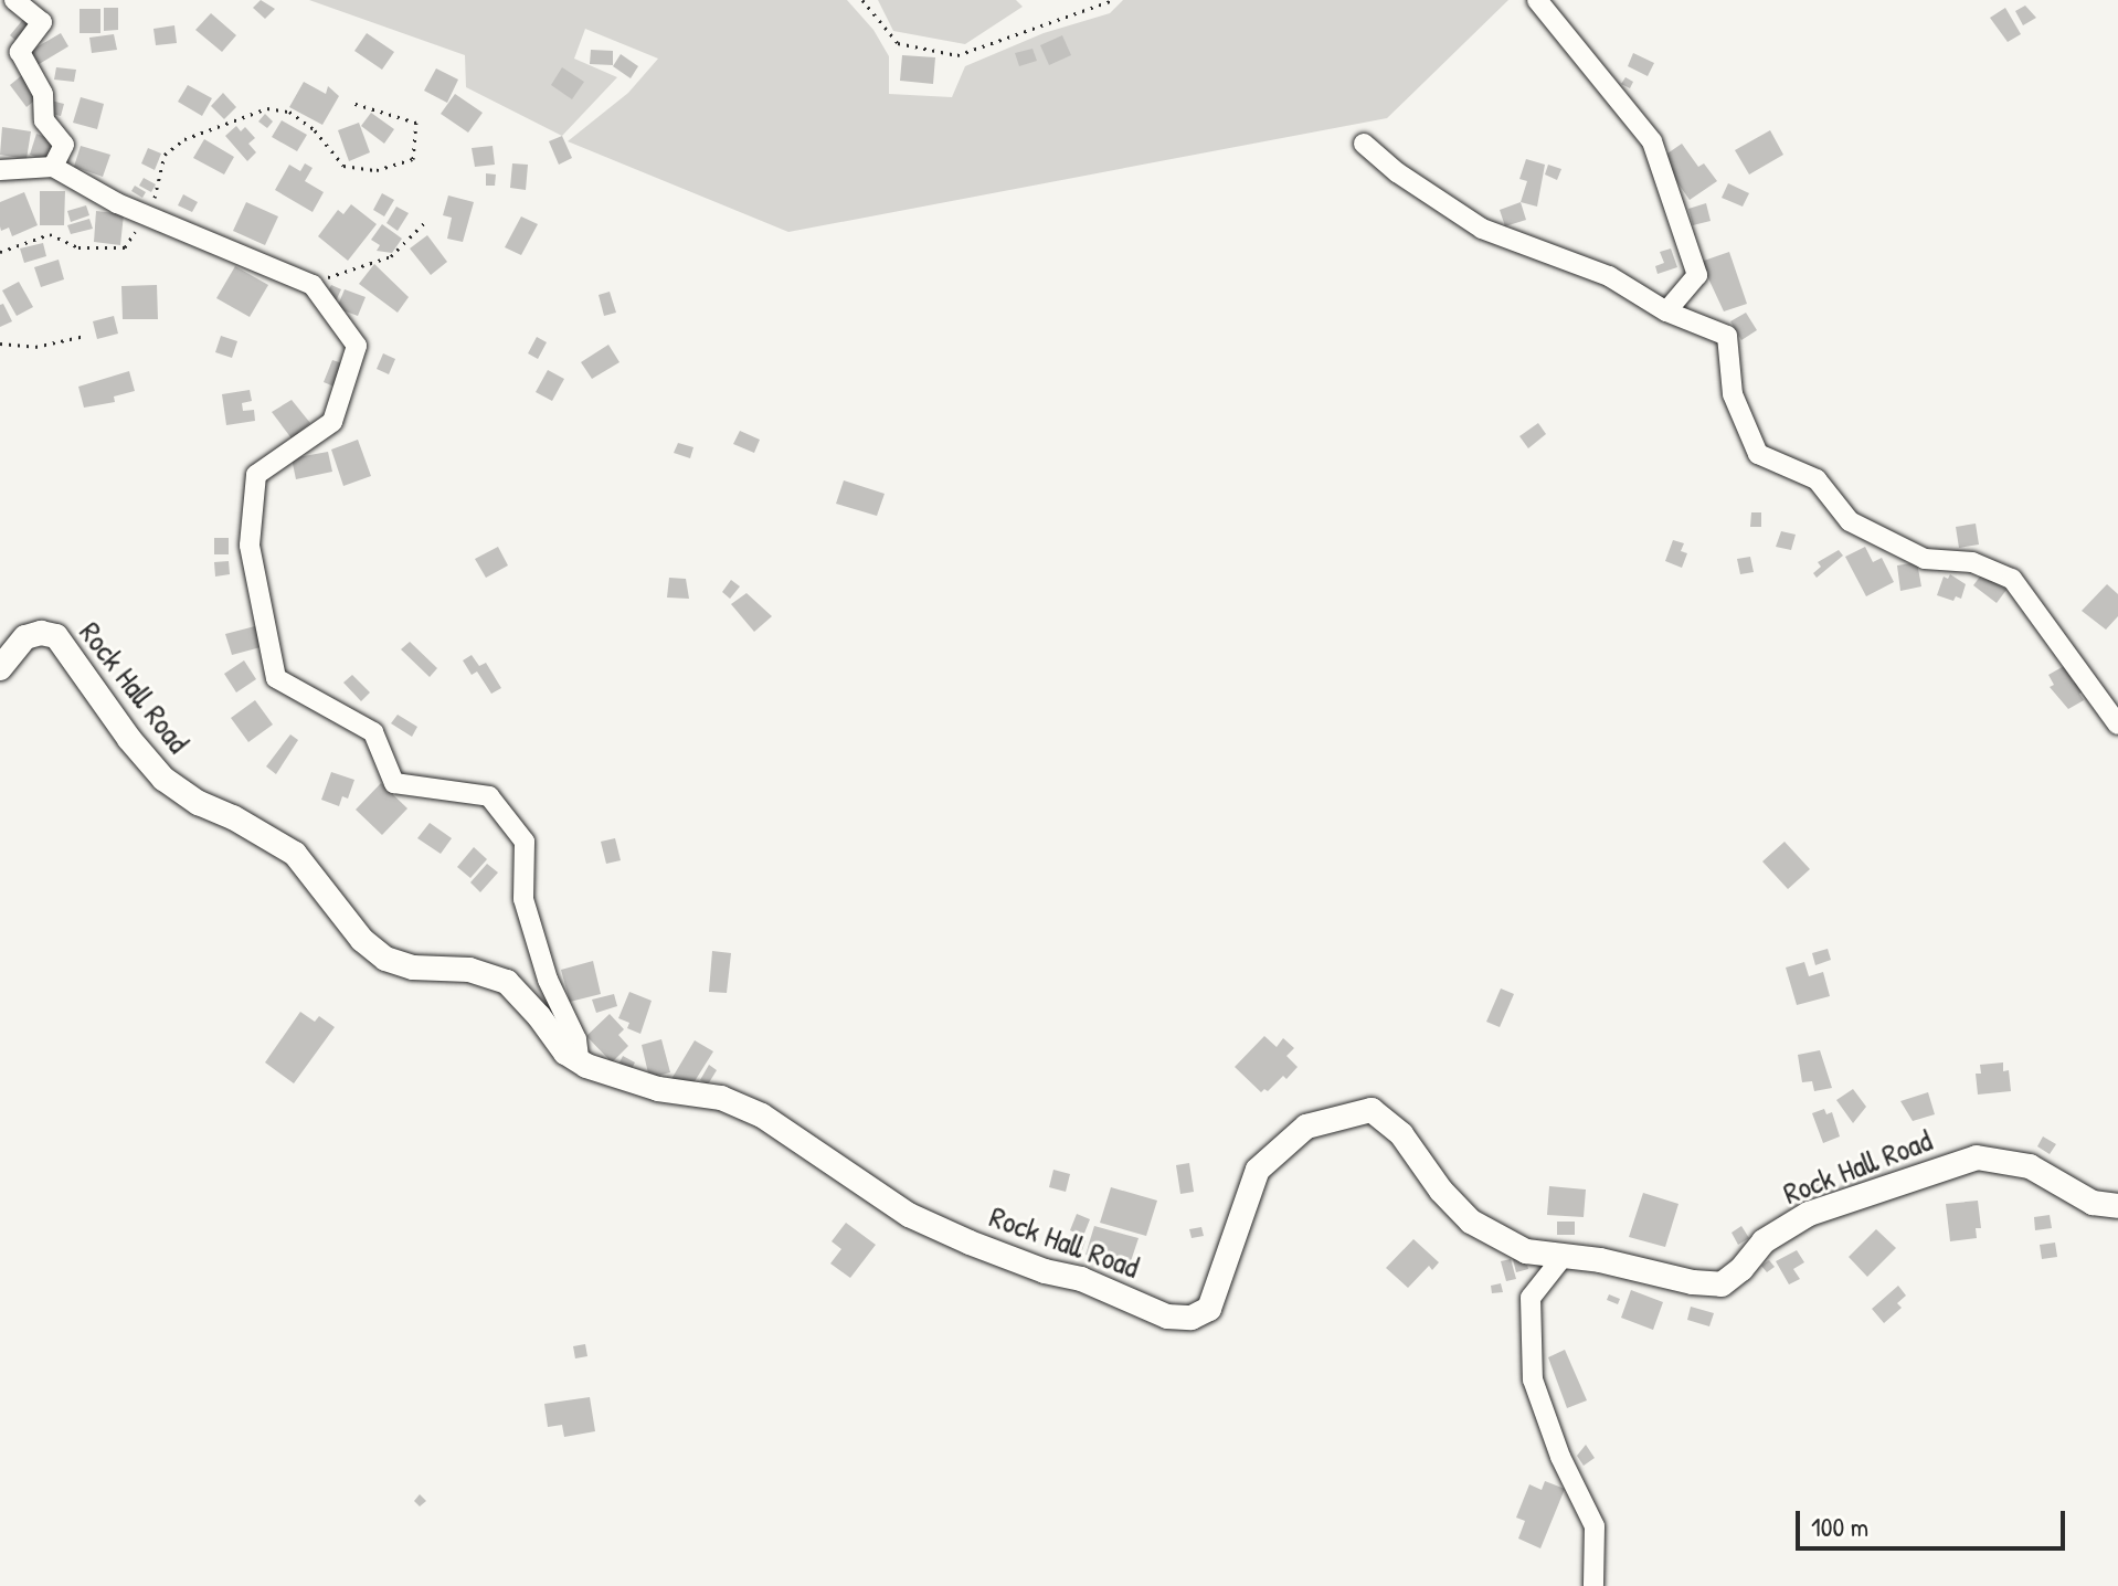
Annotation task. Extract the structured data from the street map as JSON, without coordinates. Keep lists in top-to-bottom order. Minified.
{"streets":{"street":["Rock Hall Road"]},"scale_bar":"100 m"}
